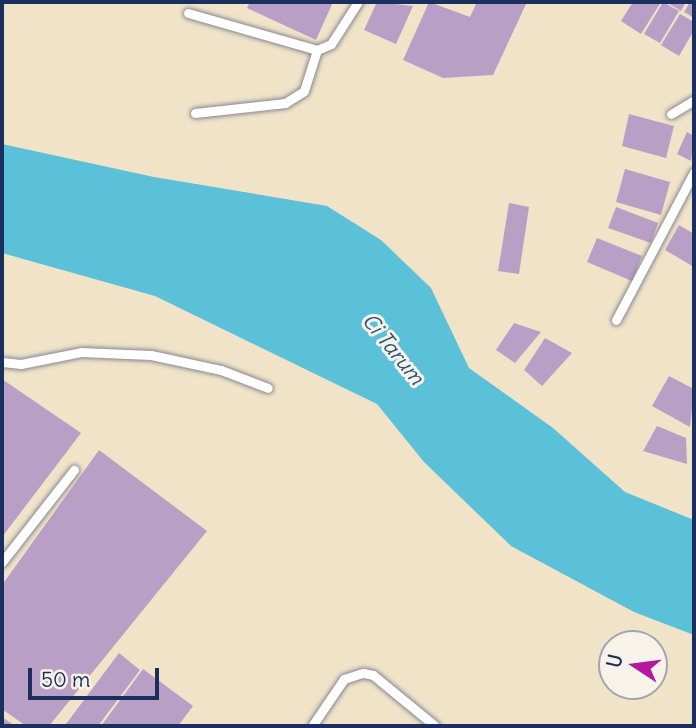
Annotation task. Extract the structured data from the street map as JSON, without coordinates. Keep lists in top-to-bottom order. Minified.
{"water":["Ci Tarum"],"scale_bar":"50 m","north":"left"}
